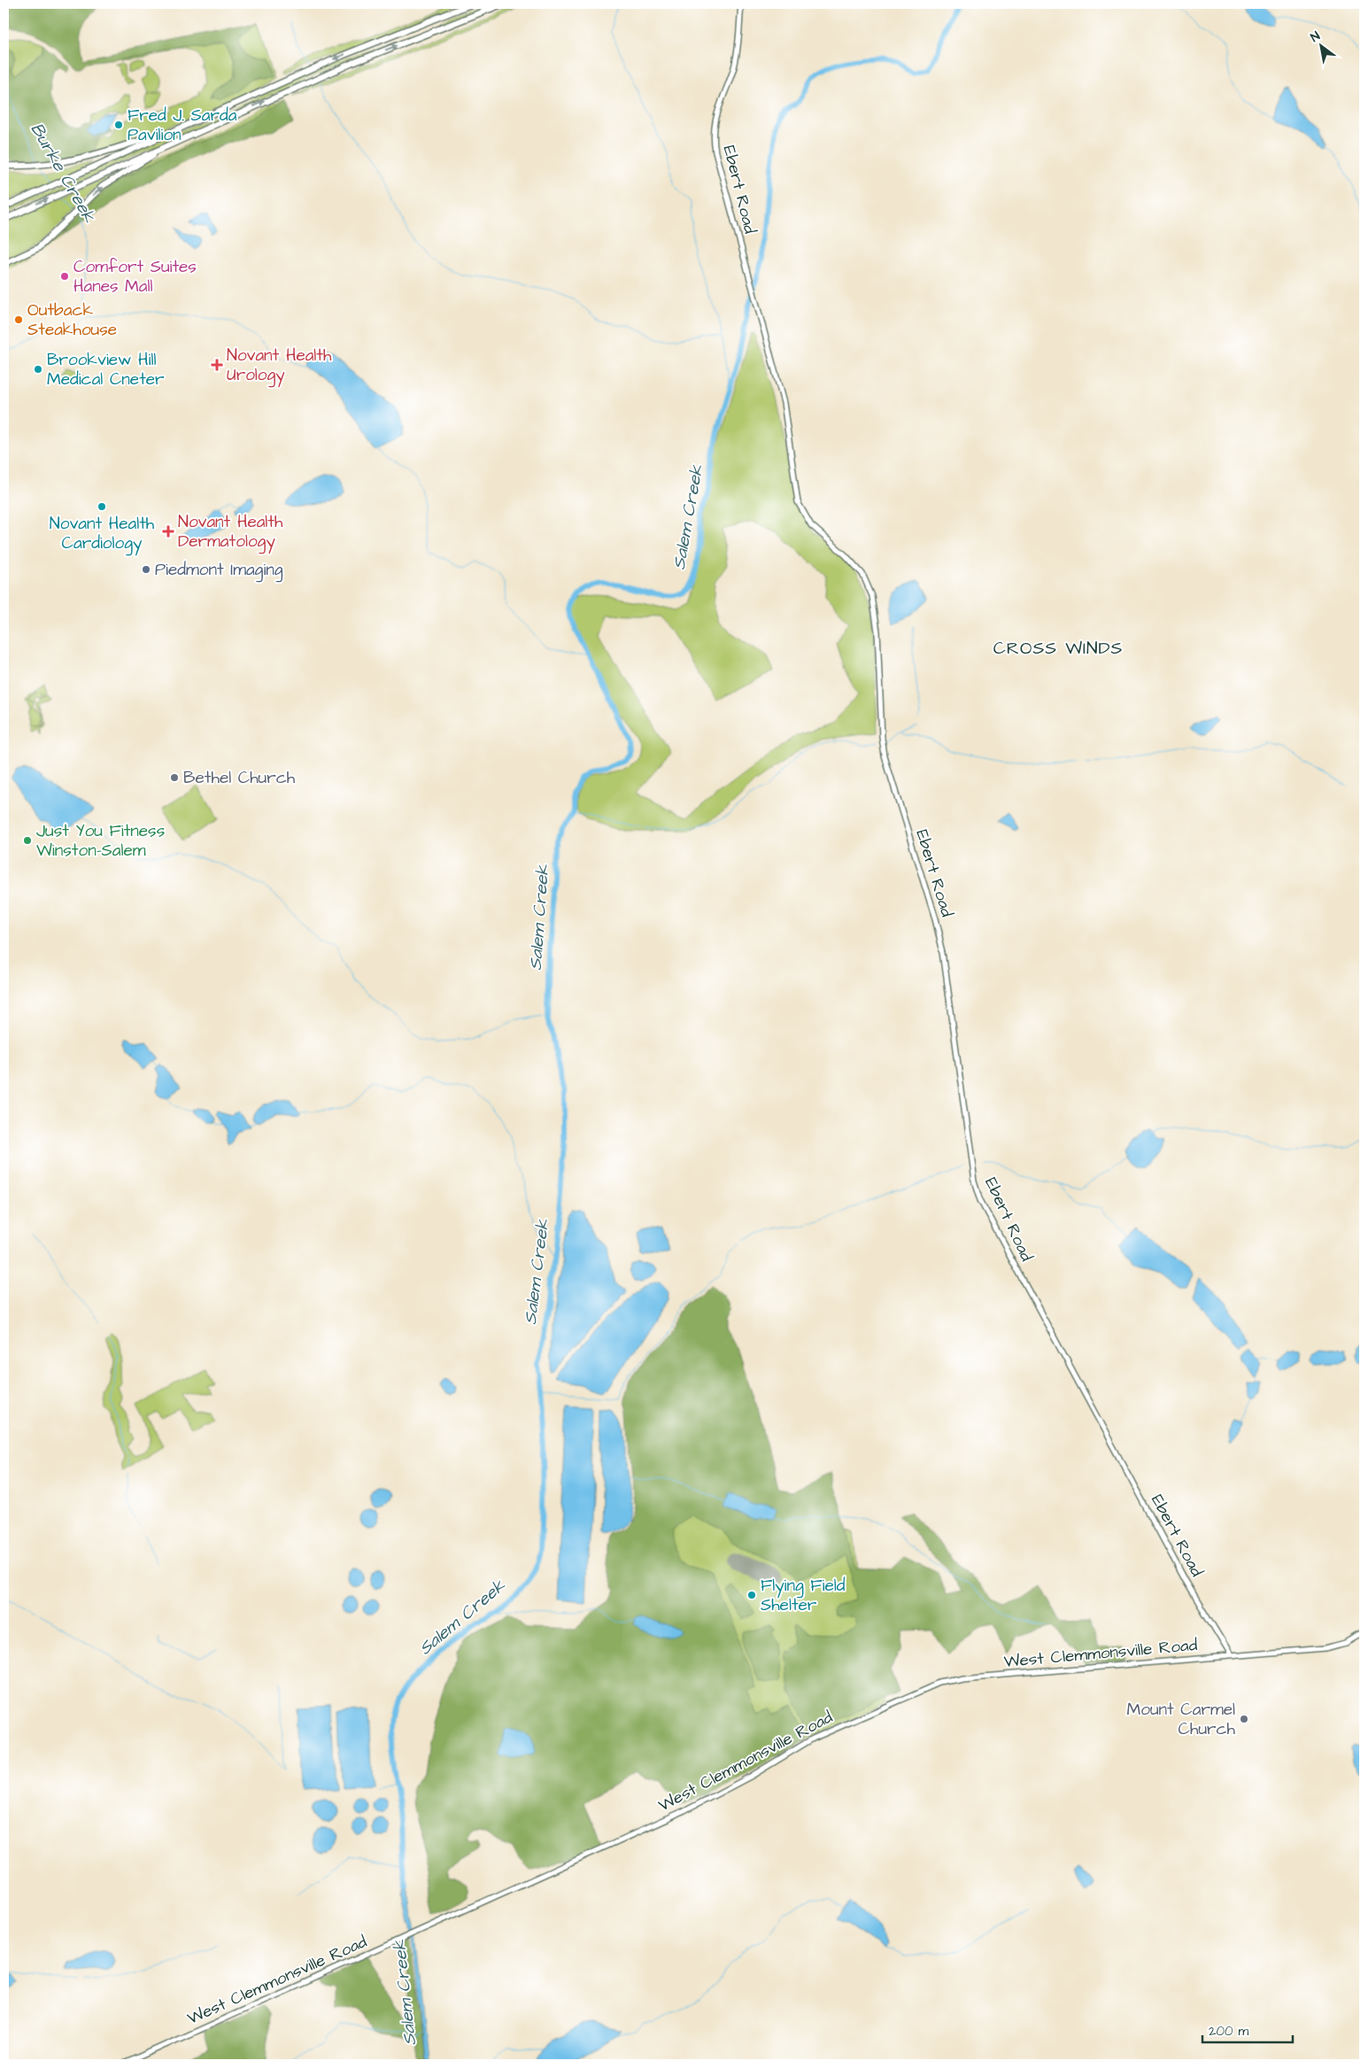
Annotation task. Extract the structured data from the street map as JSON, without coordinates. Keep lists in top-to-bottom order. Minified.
{"streets":{"main road":["Ebert Road","West Clemmonsville Road"]},"crossings":[["Ebert Road","West Clemmonsville Road"]],"districts":["CROSS WINDS"],"water":["Burke Creek","Salem Creek"],"places":{"other":["Fred J. Sarda Pavilion","Comfort Suites Hanes Mall","Outback Steakhouse","Brookview Hill Medical Cneter","Novant Health Cardiology","Piedmont Imaging","Bethel Church","Just You Fitness Winston-Salem","Flying Field Shelter","Mount Carmel Church"],"health":["Novant Health Urology","Novant Health Dermatology"]},"scale_bar":"200 m","north":"top left"}
